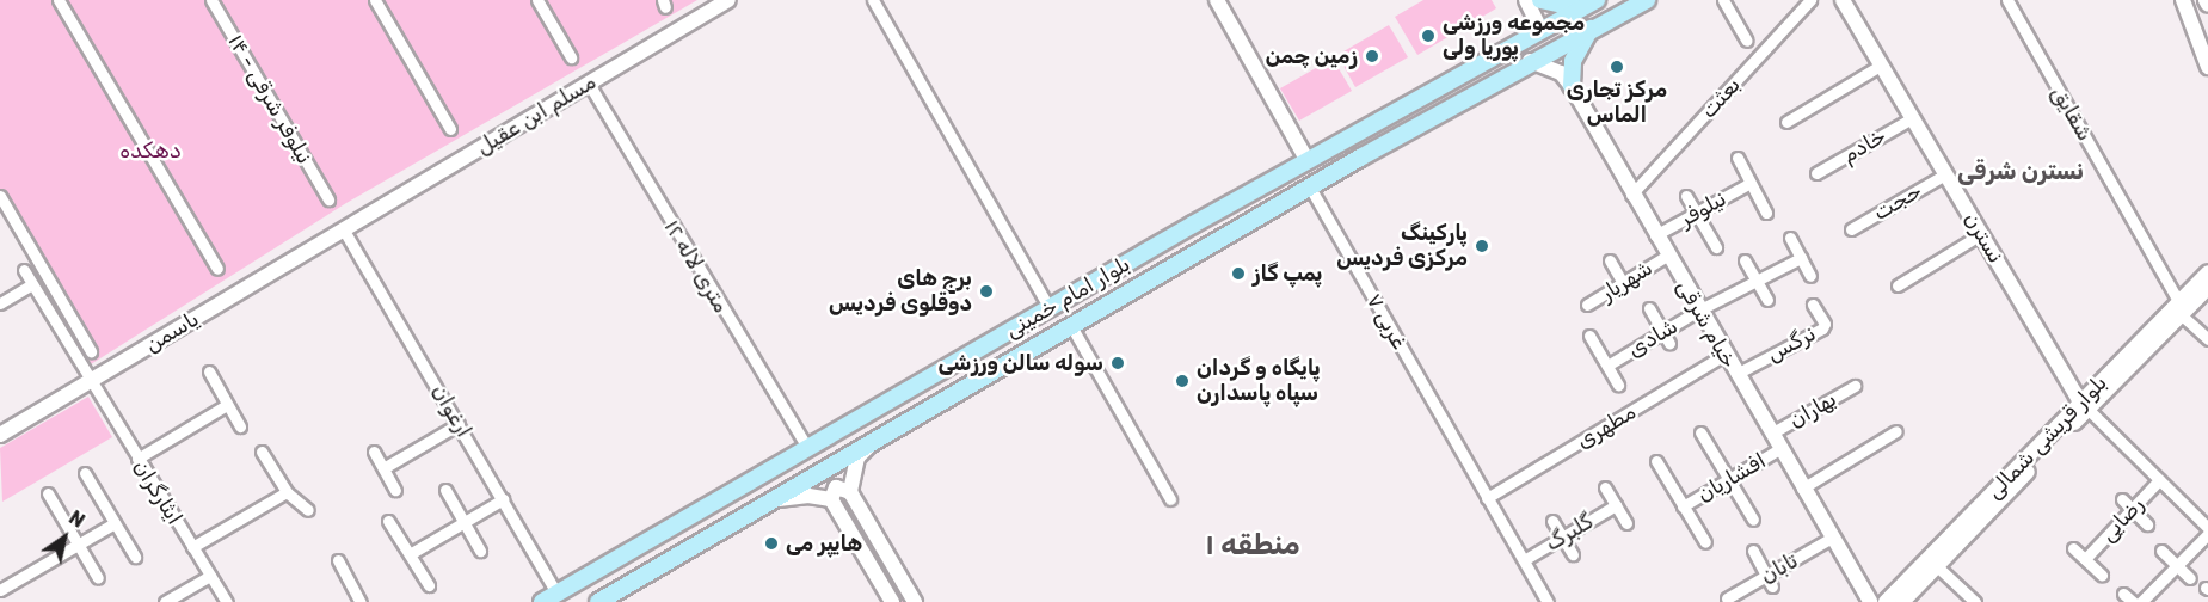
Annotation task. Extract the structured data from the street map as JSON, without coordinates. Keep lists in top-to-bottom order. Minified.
{"streets":{"main road":["بلوار امام خمینی"],"street":["بعثت","نیلوفر شرقی - ۱۴","شقایق","مسلم ابن عقیل","خادم","حجت","نیلوفر","نسترن","۱۲ متری لاله","شهریار","۷ غربی","خیام شرقی","یاسمن","شادی","نرگس","بهاران","ارغوان","مطهری","بلوار قریشی شمالی","افشاریان","ایثارگران","رضایی","گلبرگ","تابان"]},"crossings":[["بعثت","خیام شرقی"],["شقایق","بلوار قریشی شمالی"],["مسلم ابن عقیل","۱۲ متری لاله"],["مسلم ابن عقیل","یاسمن"],["مسلم ابن عقیل","ارغوان"],["خادم","نسترن"],["حجت","نسترن"],["نیلوفر","خیام شرقی"],["نسترن","بلوار قریشی شمالی"],["۱۲ متری لاله","بلوار امام خمینی"],["شهریار","خیام شرقی"],["بلوار امام خمینی","۷ غربی"],["بلوار امام خمینی","خیام شرقی"],["بلوار امام خمینی","ارغوان"],["۷ غربی","مطهری"],["۷ غربی","گلبرگ"],["خیام شرقی","شادی"],["خیام شرقی","نرگس"],["خیام شرقی","بهاران"],["خیام شرقی","مطهری"],["خیام شرقی","افشاریان"],["خیام شرقی","تابان"],["یاسمن","ارغوان"],["یاسمن","ایثارگران"]],"districts":["نسترن شرقی","منطقه ۱"],"parks":["دهکده"],"places":["مجموعه ورزشی پوریا ولی","زمین چمن","مرکز تجاری الماس","پارکینگ مرکزی فردیس","پمپ گاز","برج های دوقلوی فردیس","سوله سالن ورزشی","پایگاه و گردان سپاه پاسدارن","هایپر می"],"north":"top right"}
